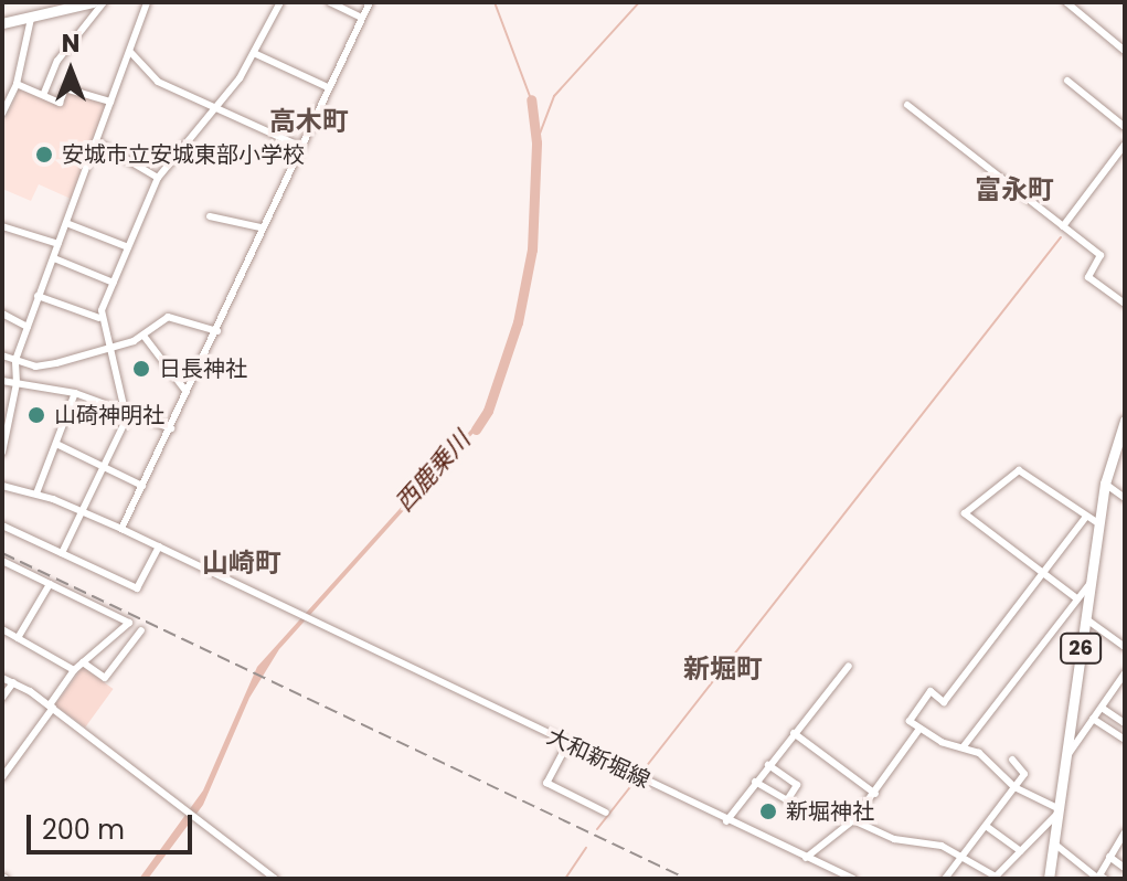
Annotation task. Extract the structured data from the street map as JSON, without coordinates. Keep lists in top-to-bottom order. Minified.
{"streets":{"main road":["26"],"street":["大和新堀線"]},"districts":["高木町","富永町","山崎町","新堀町"],"water":["西鹿乗川"],"places":["安城市立安城東部小学校","日長神社","山碕神明社","新堀神社"],"scale_bar":"200 m","north":"top"}
